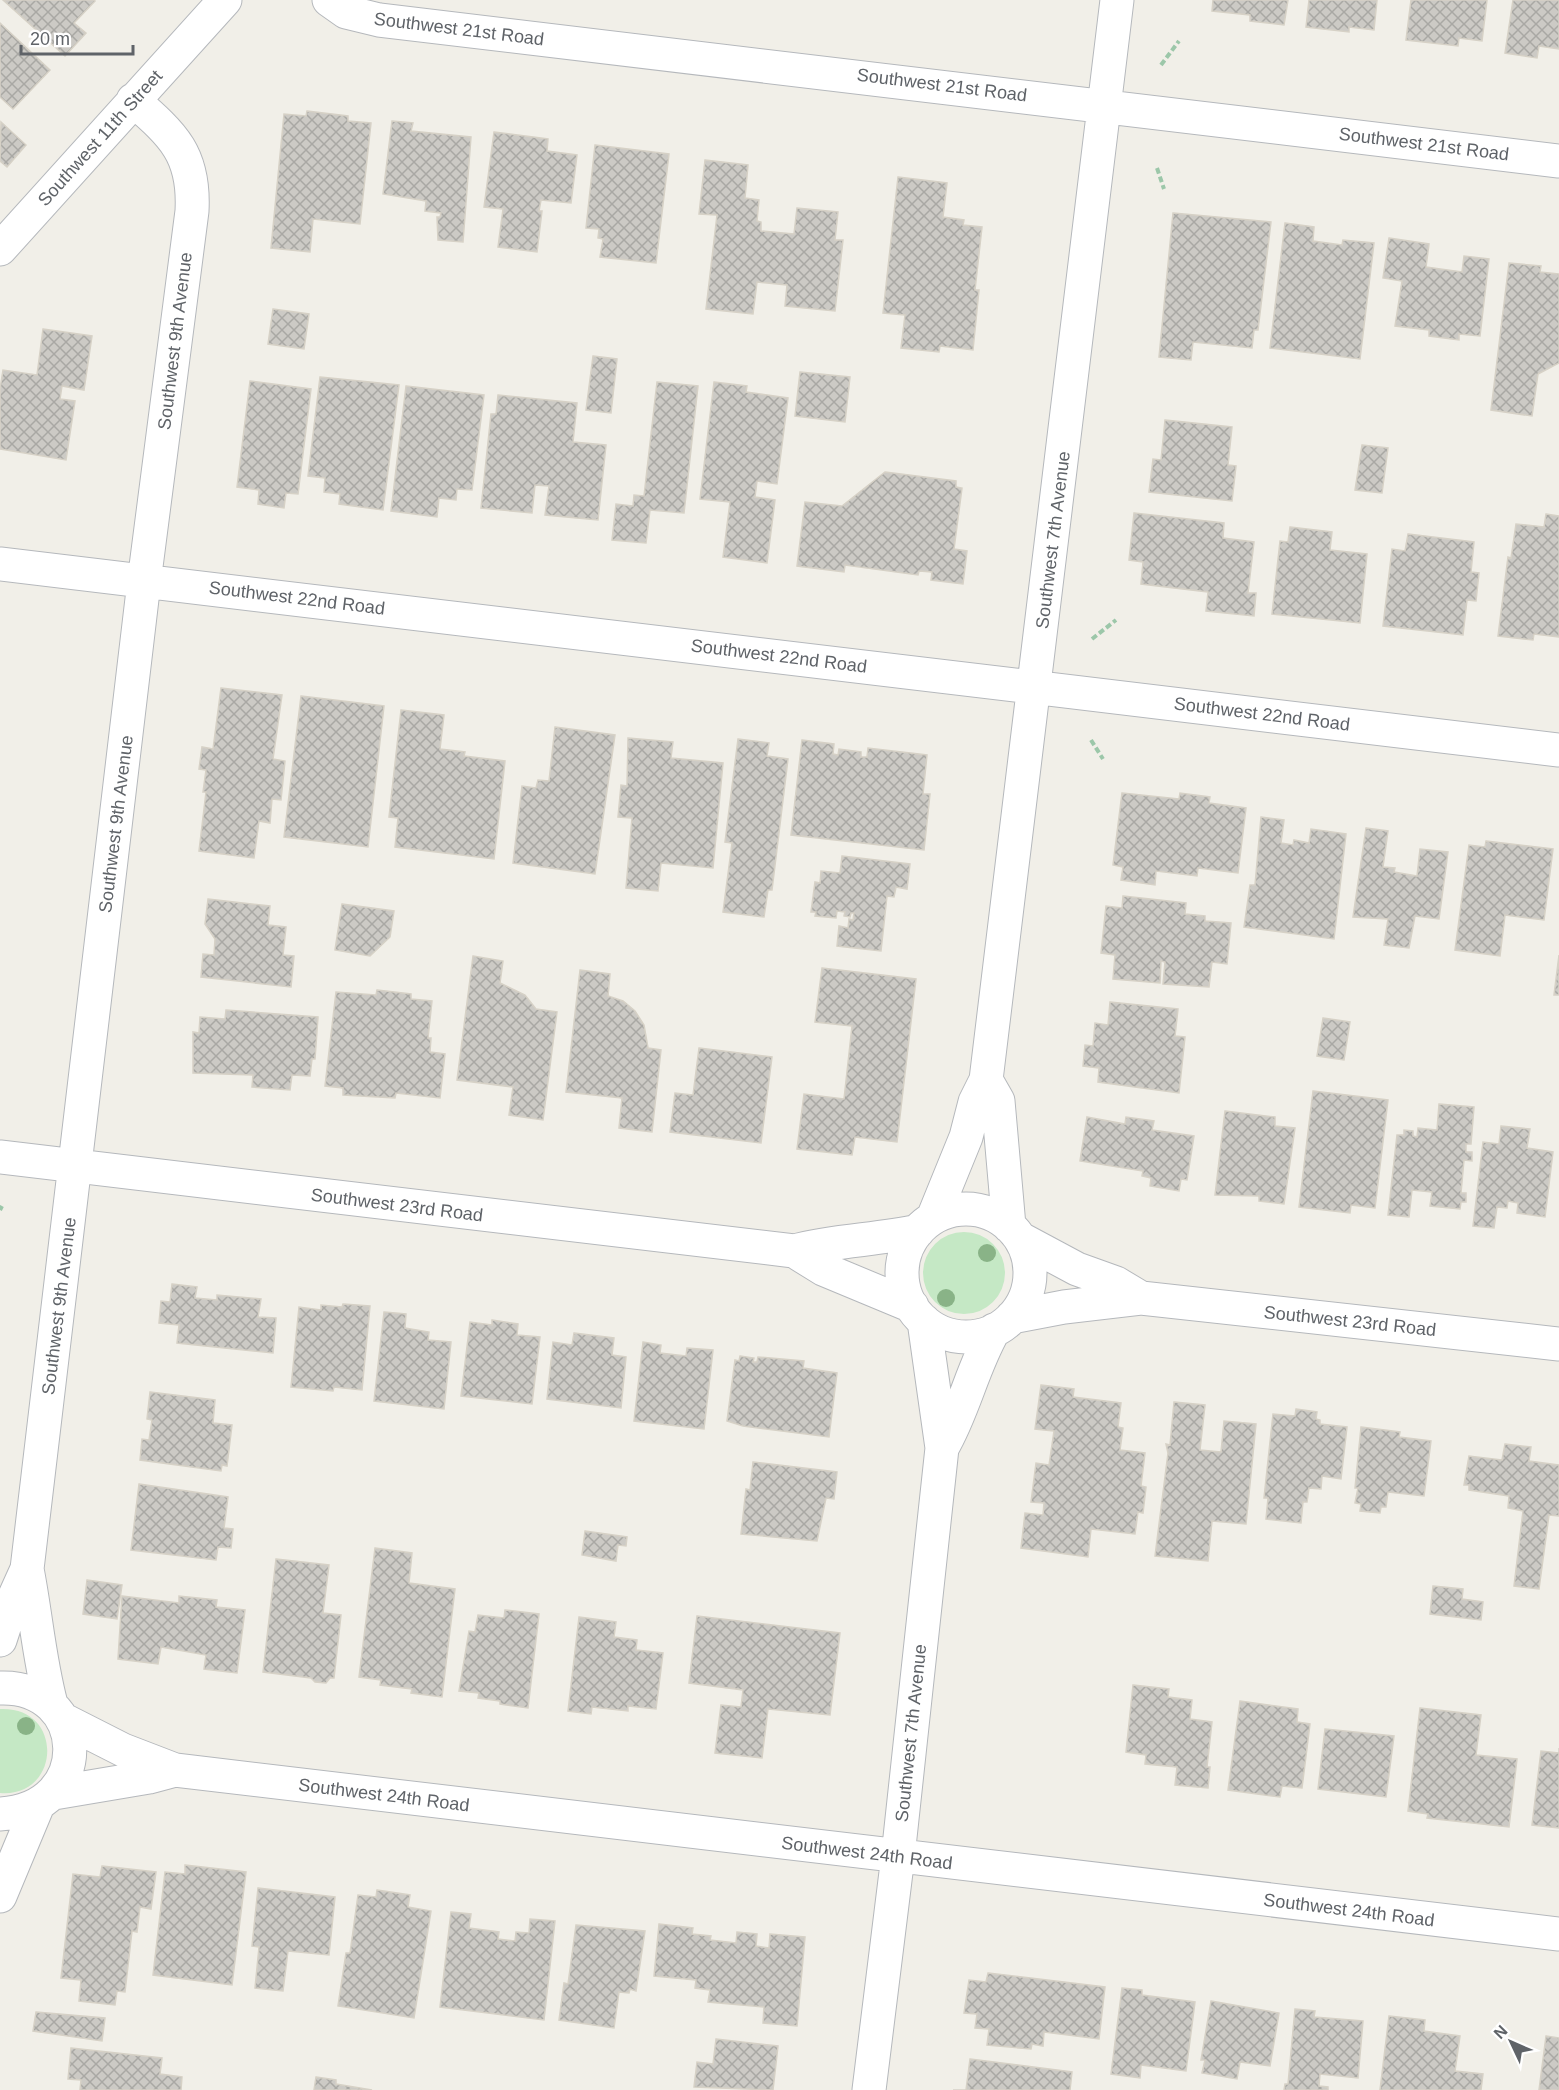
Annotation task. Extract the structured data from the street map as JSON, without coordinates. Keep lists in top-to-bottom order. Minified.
{"streets":{"street":["Southwest 21st Road","Southwest 11th Street","Southwest 9th Avenue","Southwest 7th Avenue","Southwest 22nd Road","Southwest 23rd Road","Southwest 24th Road"]},"crossings":[["Southwest 21st Road","Southwest 7th Avenue"],["Southwest 11th Street","Southwest 9th Avenue"],["Southwest 9th Avenue","Southwest 22nd Road"],["Southwest 9th Avenue","Southwest 23rd Road"],["Southwest 9th Avenue","Southwest 24th Road"],["Southwest 7th Avenue","Southwest 22nd Road"],["Southwest 7th Avenue","Southwest 23rd Road"],["Southwest 7th Avenue","Southwest 24th Road"]],"scale_bar":"20 m","north":"top left"}
